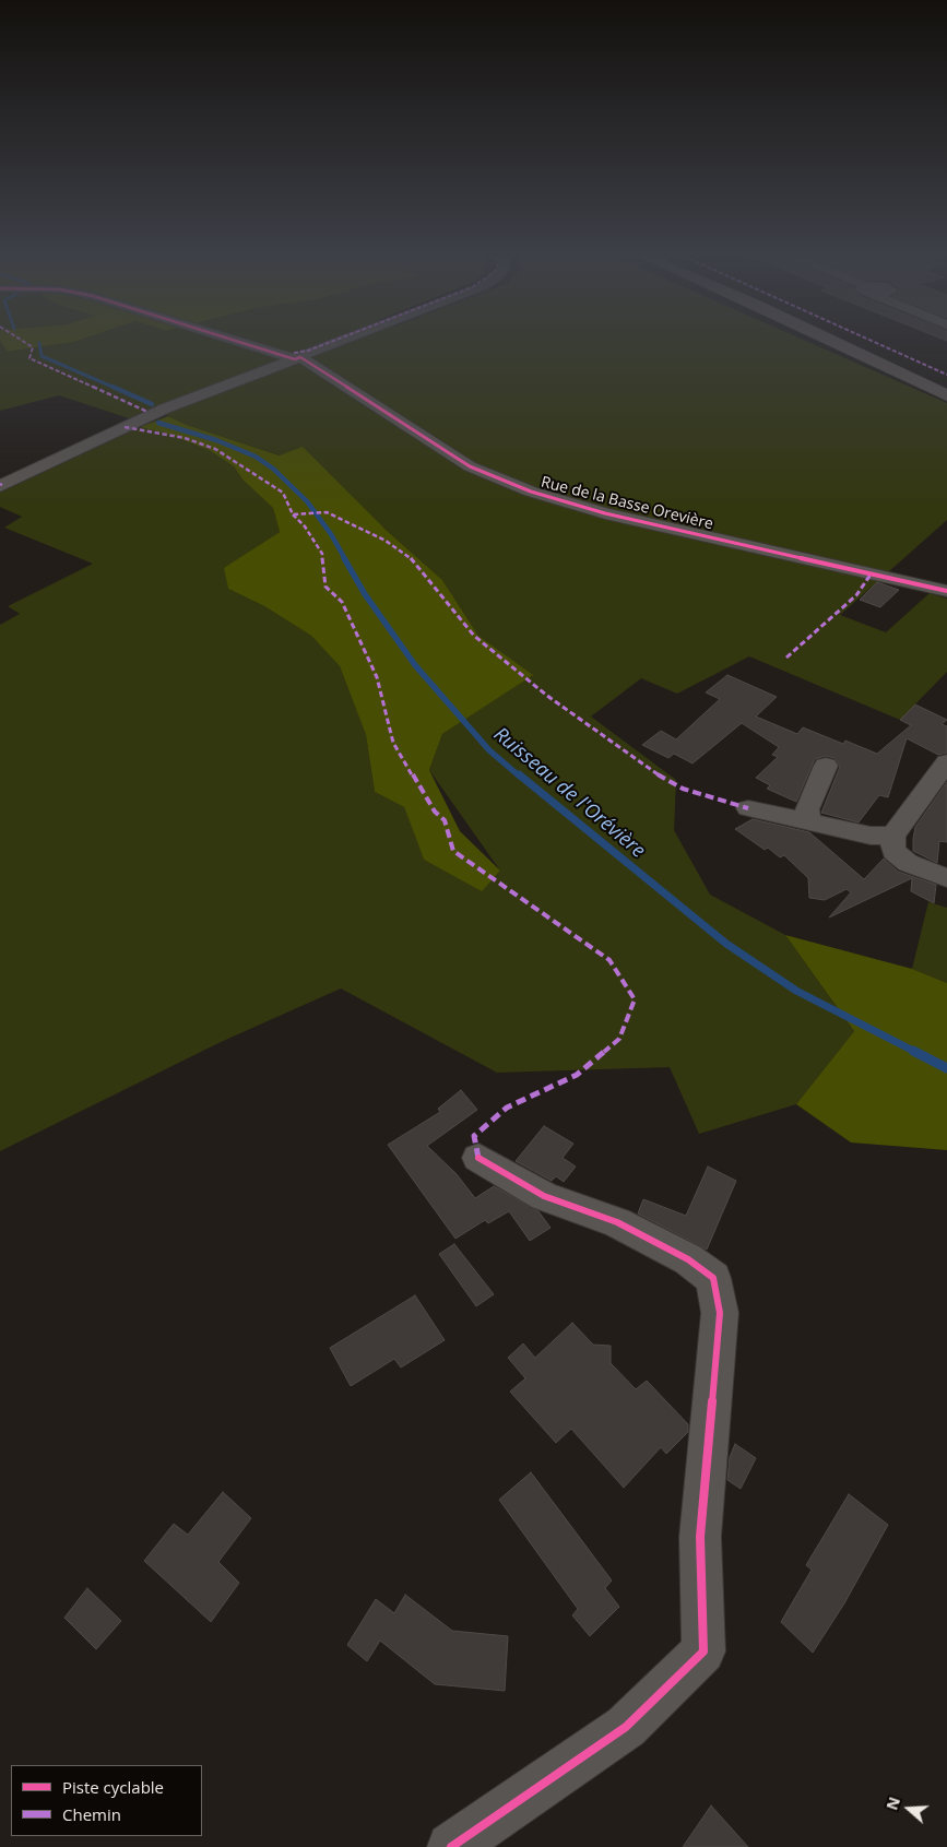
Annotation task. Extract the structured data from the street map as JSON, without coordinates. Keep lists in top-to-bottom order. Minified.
{"streets":{"street":["Rue de la Basse Orevière"]},"water":["Ruisseau de l'Orévière"],"legend":["Piste cyclable","Chemin"],"north":"left"}
